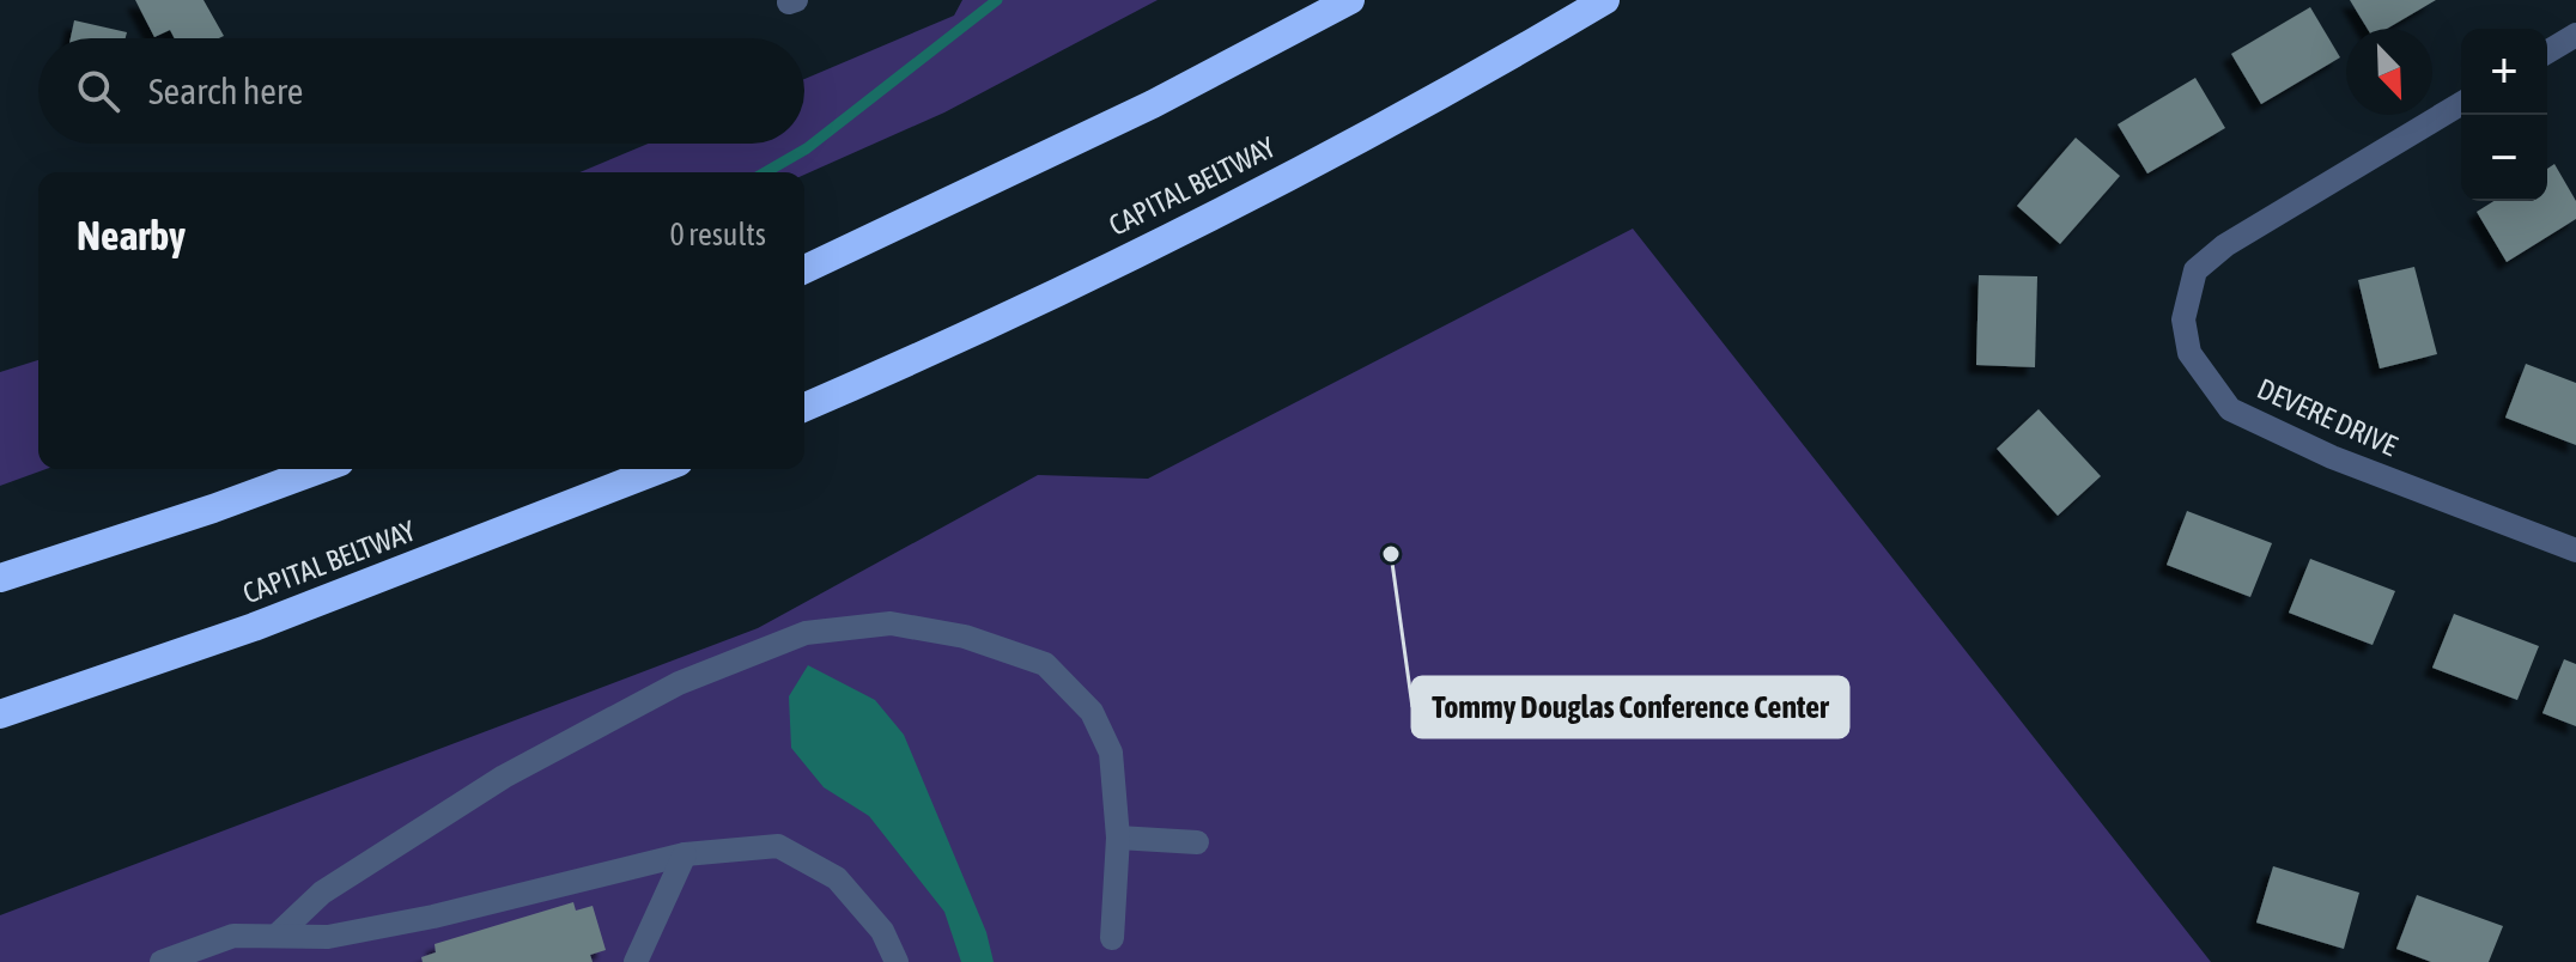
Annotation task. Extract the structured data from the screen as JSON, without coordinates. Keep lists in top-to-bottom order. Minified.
{"streets":{"highway":["CAPITAL BELTWAY"],"street":["DEVERE DRIVE"]},"places":["Tommy Douglas Conference Center"],"north":"bottom right","page":{"map_buttons":["+","−"],"search":"Search here","heading":["Nearby","0 results"]}}
